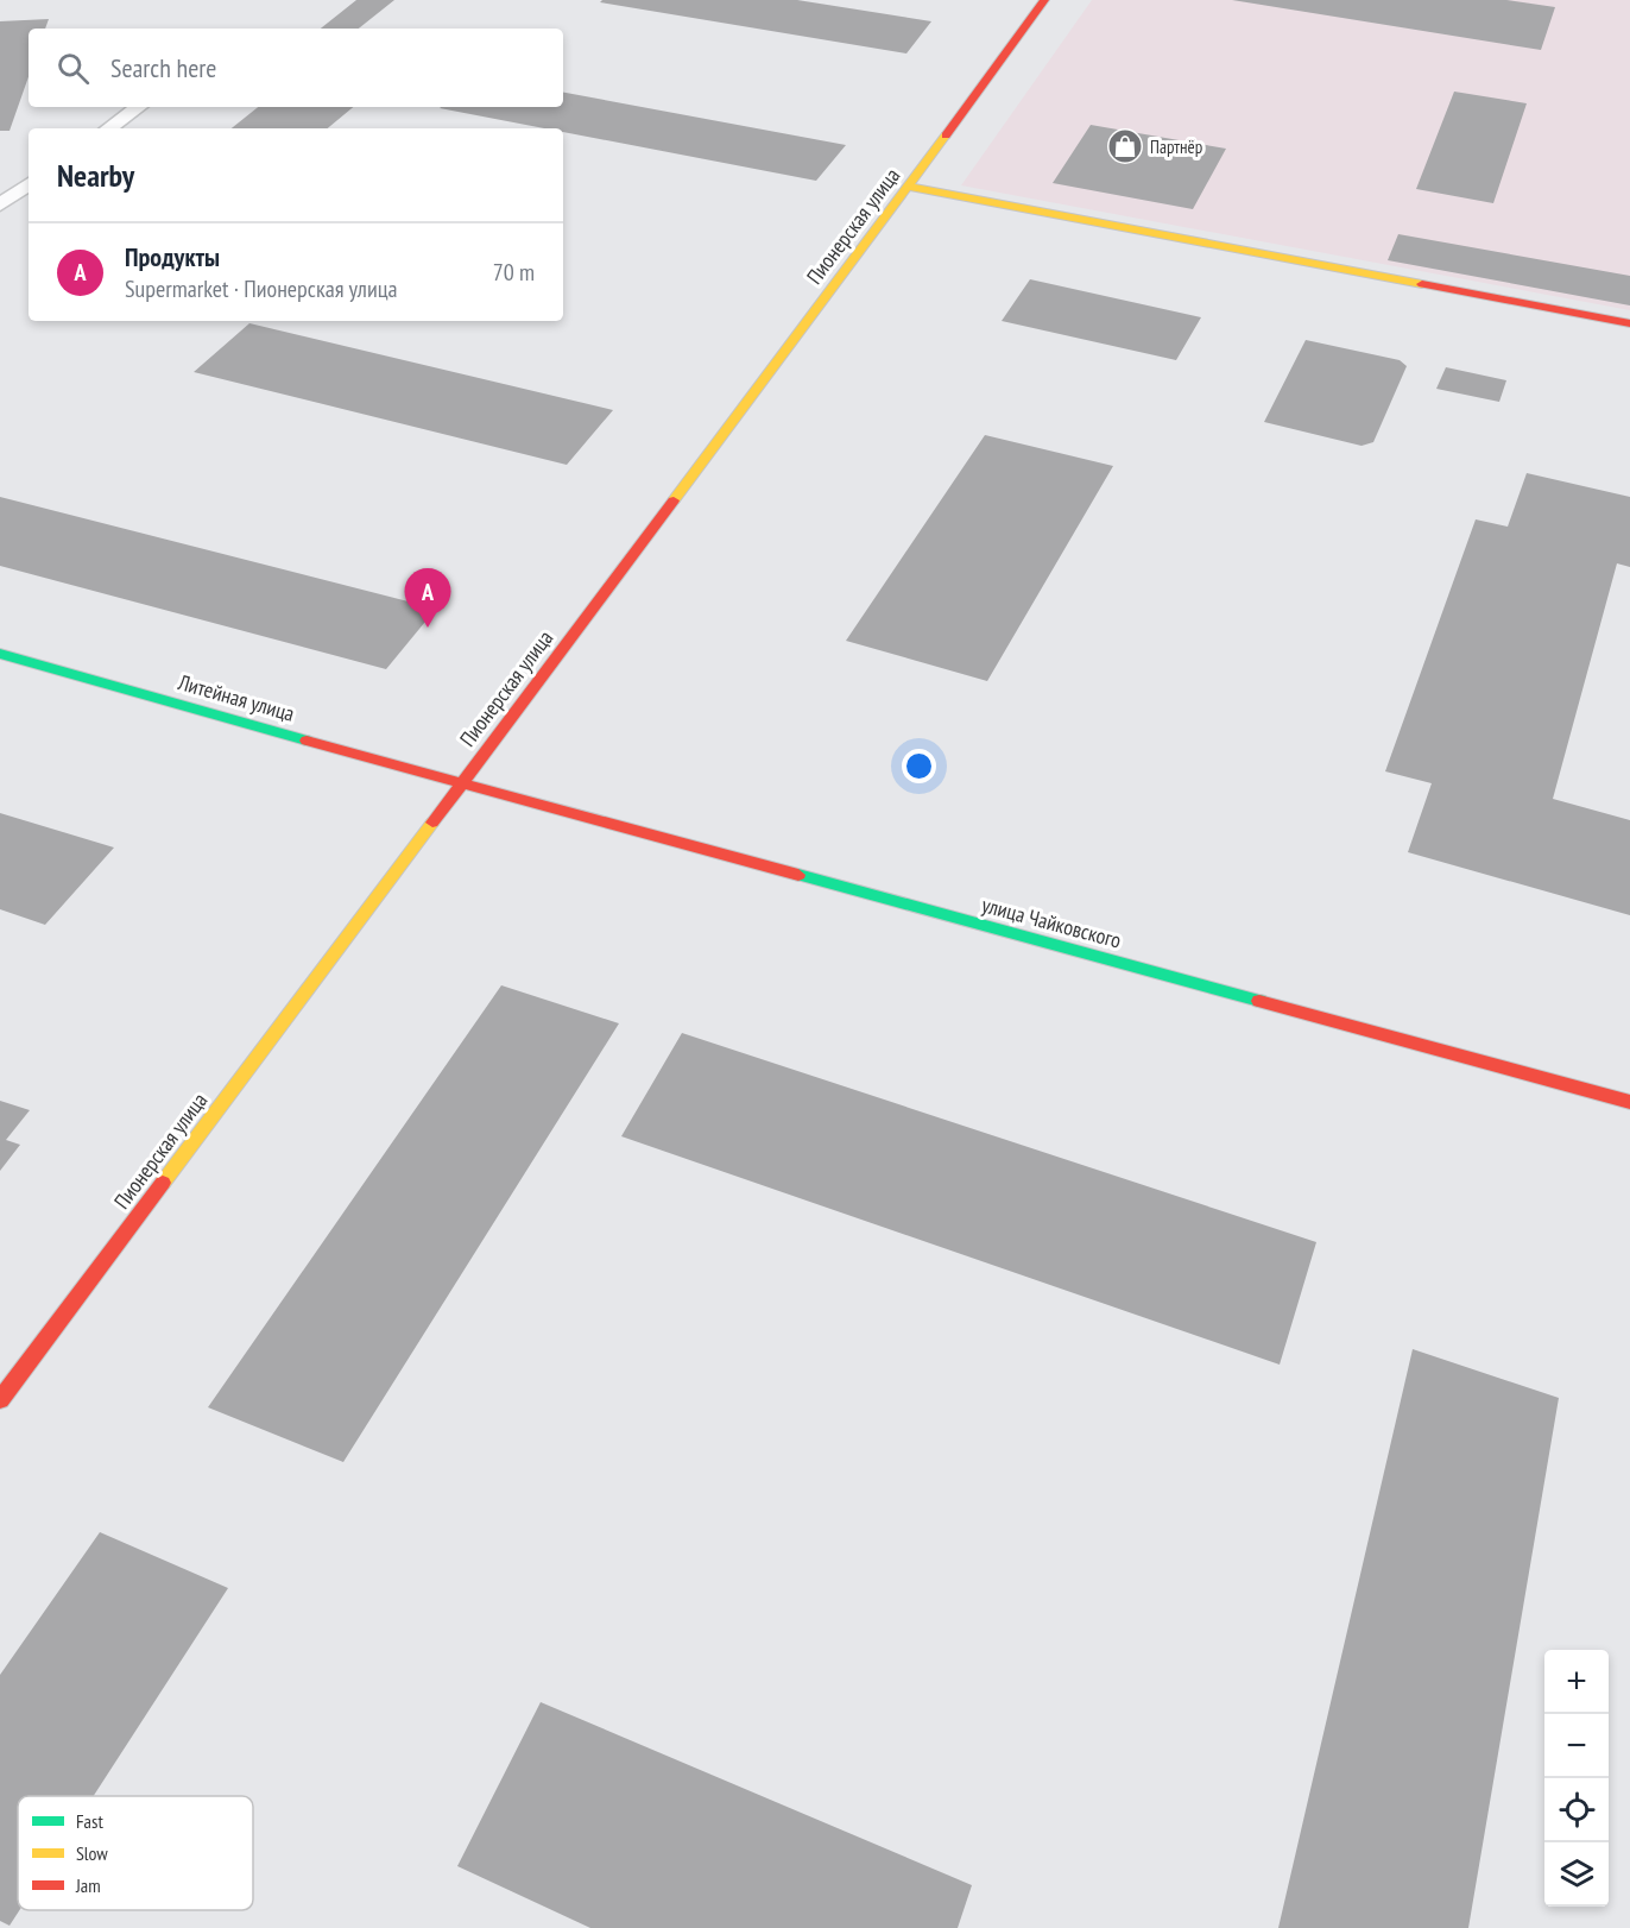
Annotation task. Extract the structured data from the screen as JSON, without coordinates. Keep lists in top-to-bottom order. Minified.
{"streets":{"street":["Пионерская улица","Литейная улица","улица Чайковского"]},"crossings":[["Пионерская улица","Литейная улица"],["Пионерская улица","улица Чайковского"],["Литейная улица","улица Чайковского"]],"places":{"shop":["Партнёр"]},"legend":["Fast","Slow","Jam"],"page":{"search":"Search here","heading":"Nearby","list":[{"mark":"A","name":"Продукты","note":"Supermarket · Пионерская улица","value":"70 m"}],"pins":"A","map_buttons":["+","−"]}}
